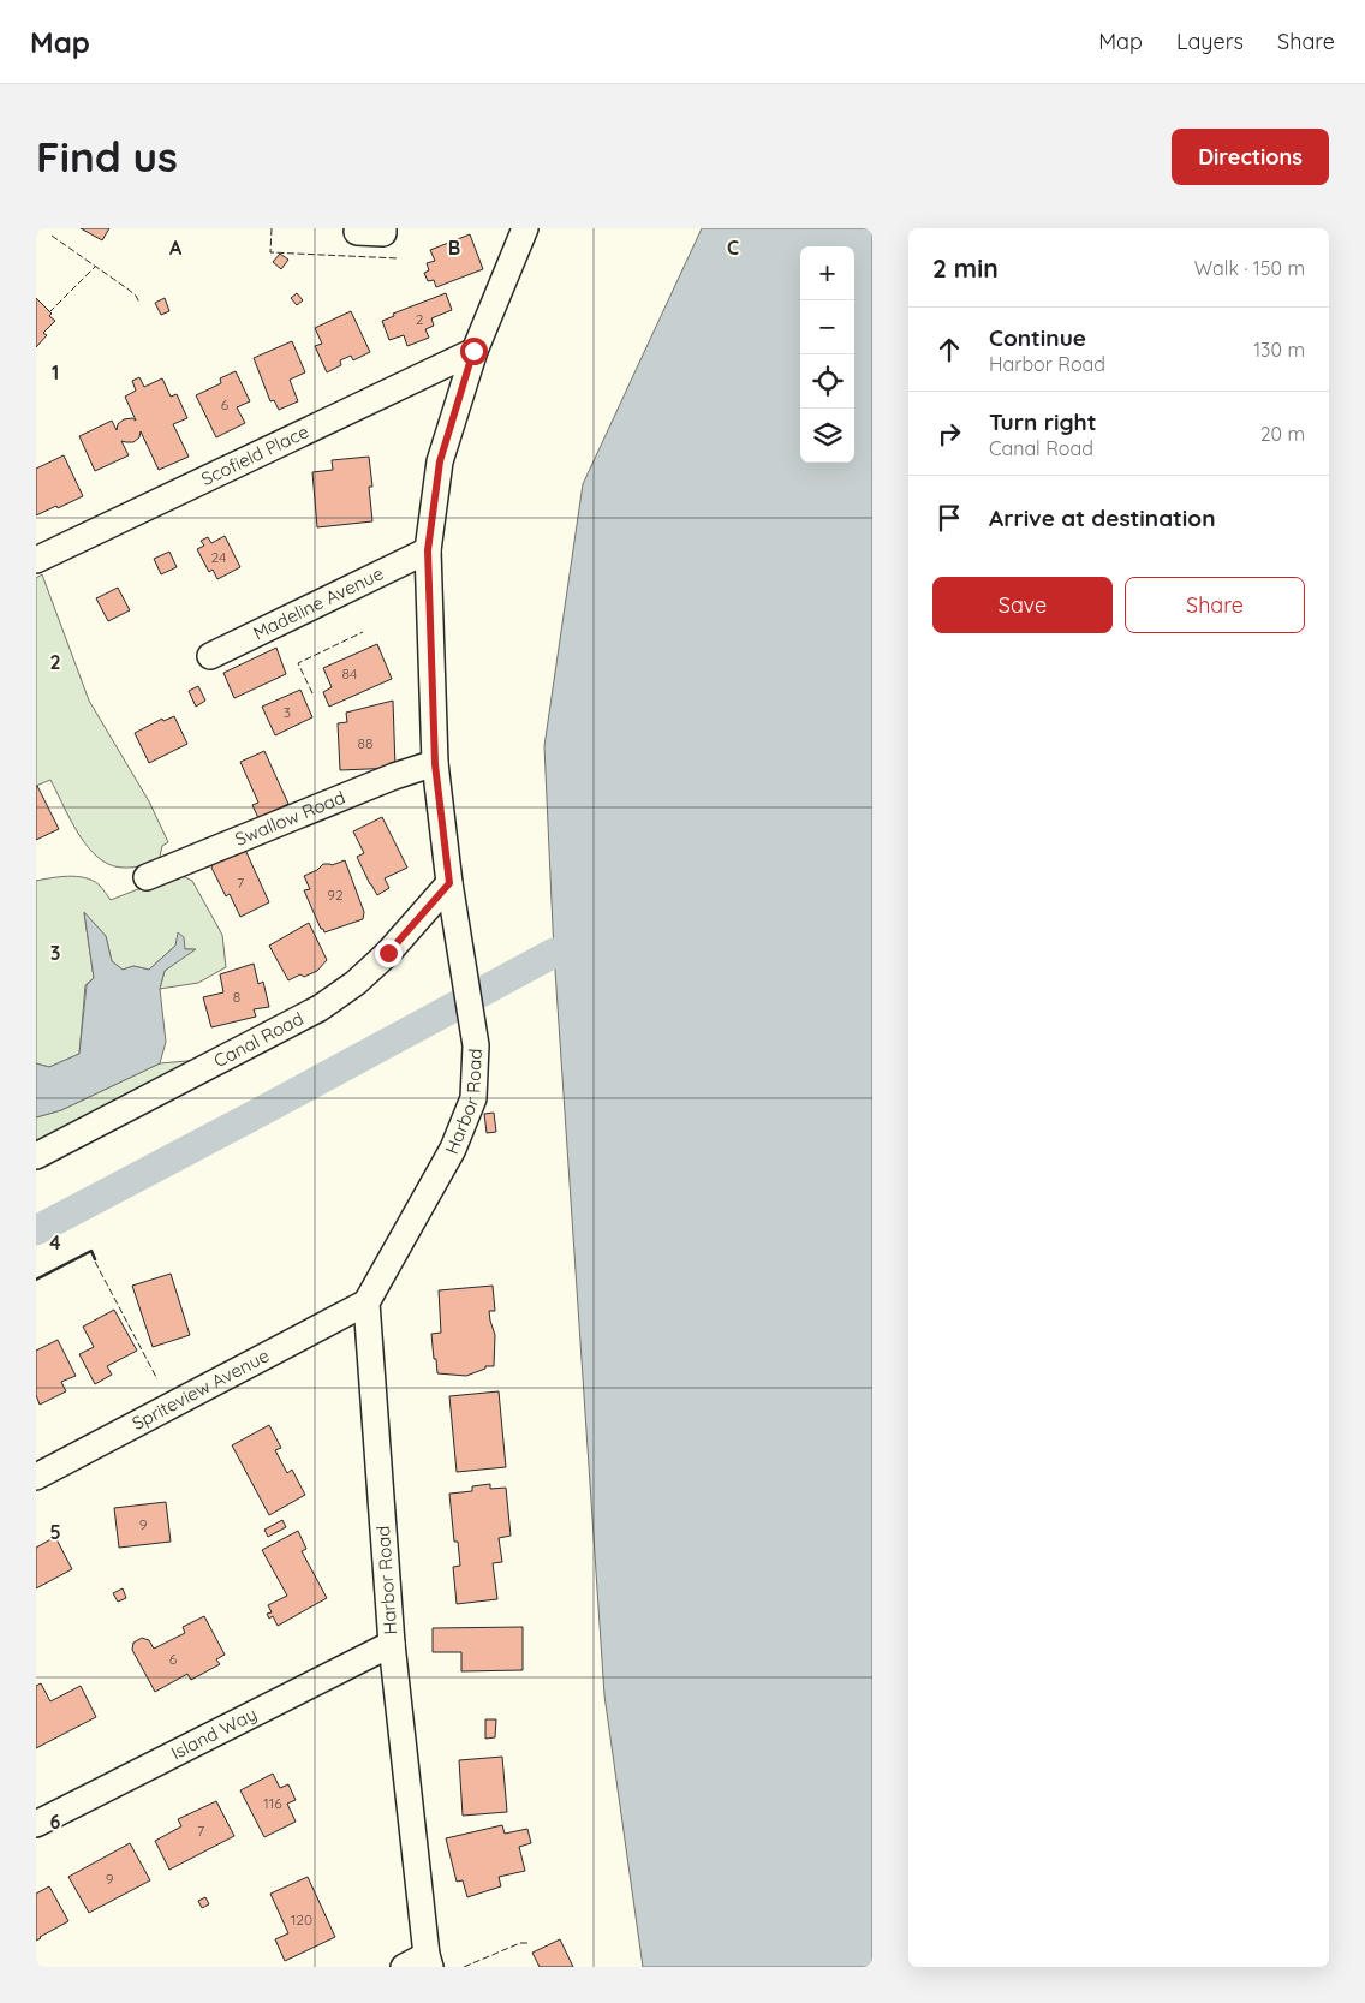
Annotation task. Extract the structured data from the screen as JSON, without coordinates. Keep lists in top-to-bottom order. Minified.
{"streets":{"street":["Scofield Place","Madeline Avenue","Swallow Road","Canal Road","Harbor Road","Spriteview Avenue","Island Way"]},"crossings":[["Scofield Place","Harbor Road"],["Madeline Avenue","Harbor Road"],["Swallow Road","Harbor Road"],["Canal Road","Harbor Road"],["Harbor Road","Spriteview Avenue"],["Harbor Road","Island Way"]],"house_numbers":["2","6","24","84","3","88","7","92","8","9","6","116","7","9","120"],"page":{"header":"Map","nav":["Map","Layers","Share"],"buttons":["Directions",["Save","Share"]],"title":"Find us","heading":["2 min","Walk · 150 m"],"map_buttons":["+","−"],"list":[["Continue","Harbor Road","130 m"],["Turn right","Canal Road","20 m"],"Arrive at destination"]},"grid":{"columns":["A","B","C"],"rows":["1","2","3","4","5","6"]}}
